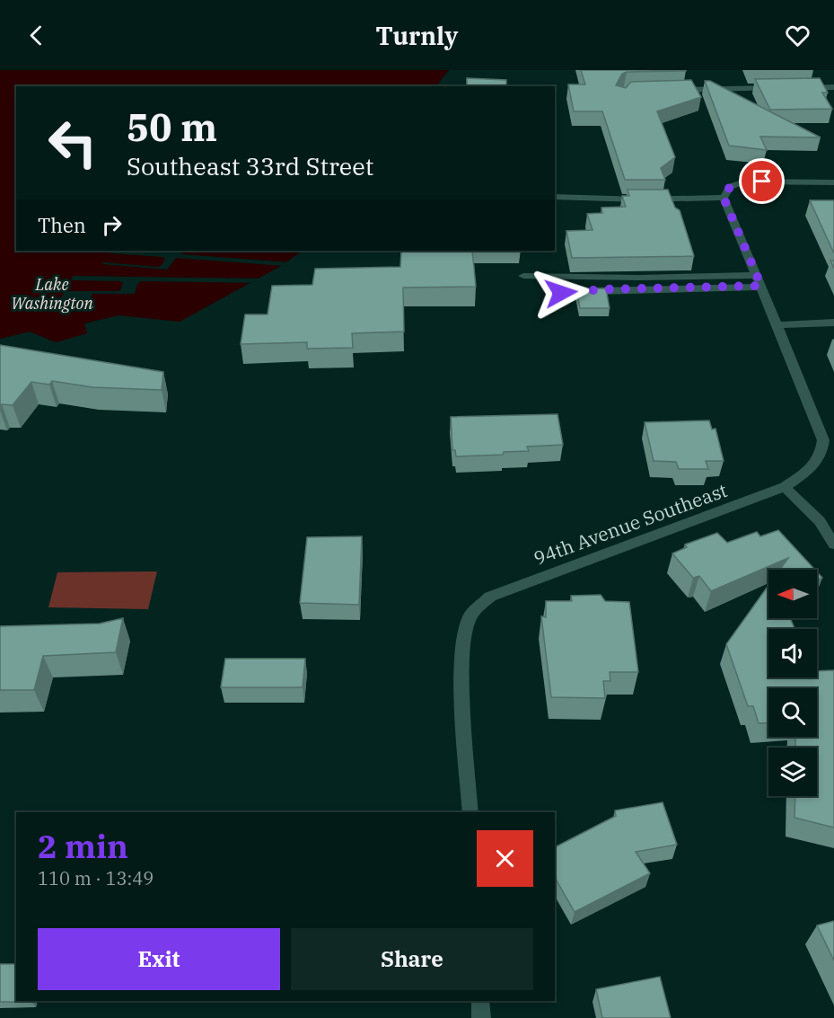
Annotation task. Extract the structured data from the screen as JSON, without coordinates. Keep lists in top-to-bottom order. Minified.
{"streets":{"street":["94th Avenue Southeast"]},"water":["Lake Washington"],"north":"left","page":{"header":"Turnly","turn":["50 m","Southeast 33rd Street"],"then":"Then","heading":["2 min","110 m · 13:49"],"buttons":["Exit","Share"]}}
